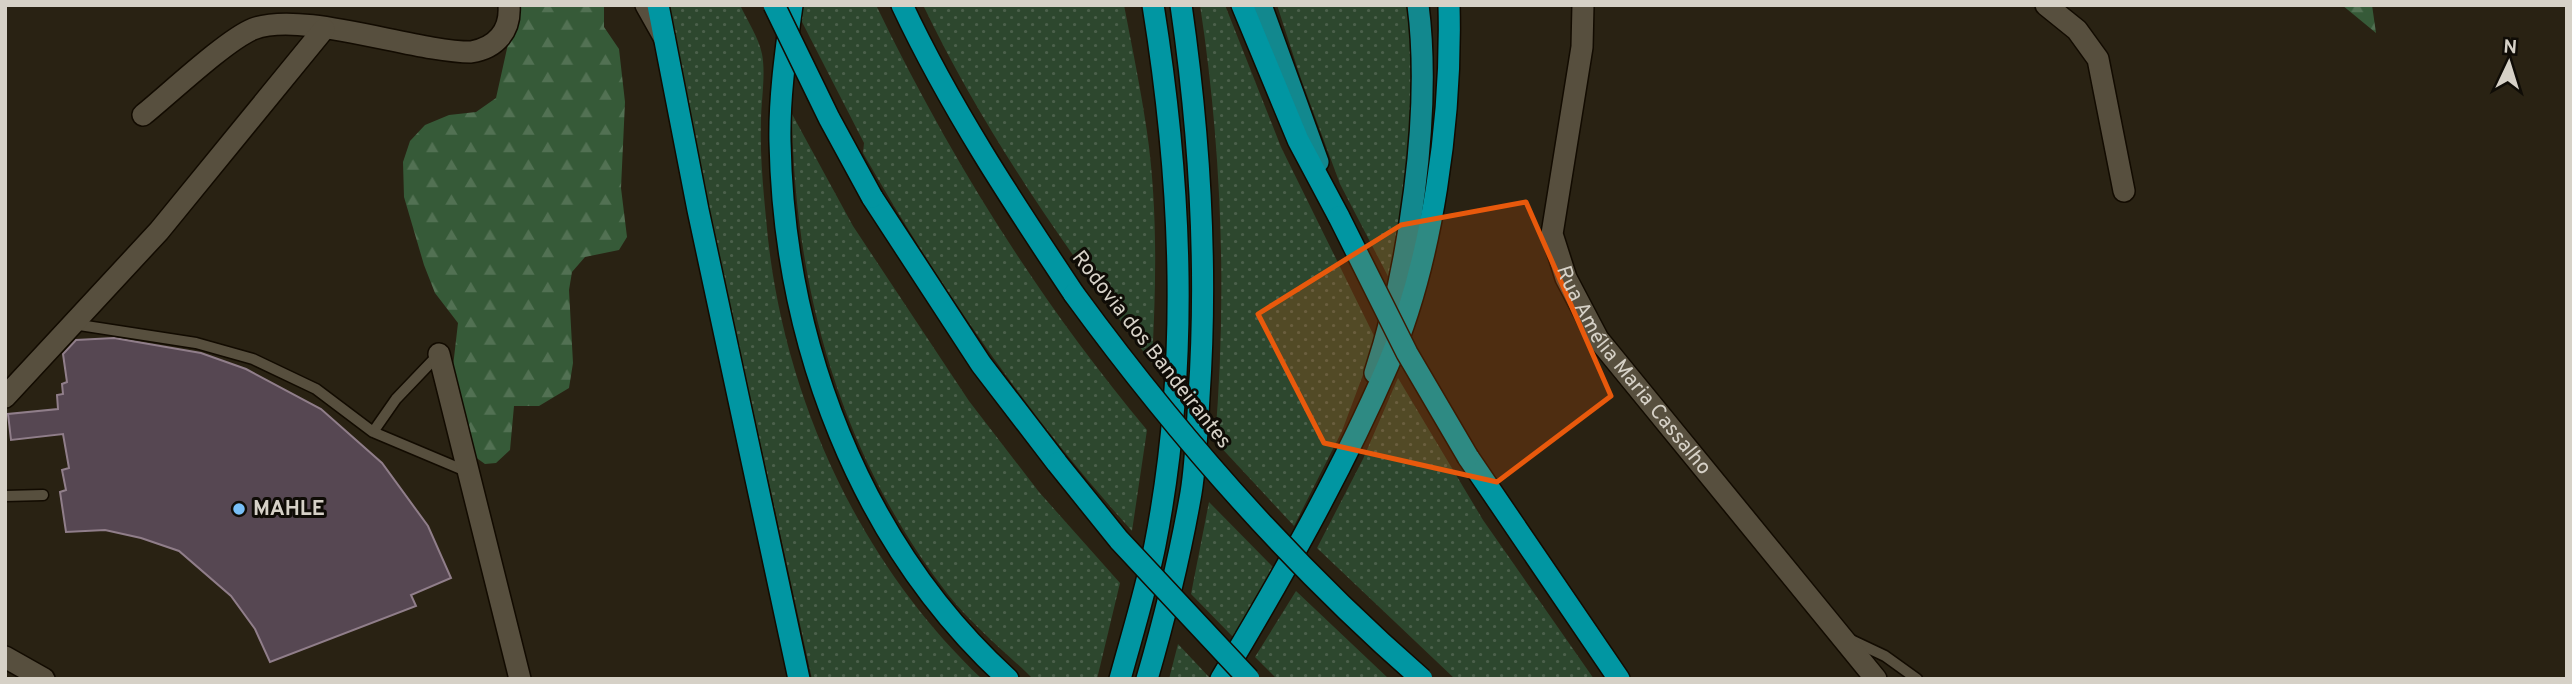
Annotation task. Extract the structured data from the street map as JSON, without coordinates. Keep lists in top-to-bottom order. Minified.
{"streets":{"highway":["Rodovia dos Bandeirantes"],"street":["Rua Amélia Maria Cassalho"]},"places":["MAHLE"],"north":"top"}
